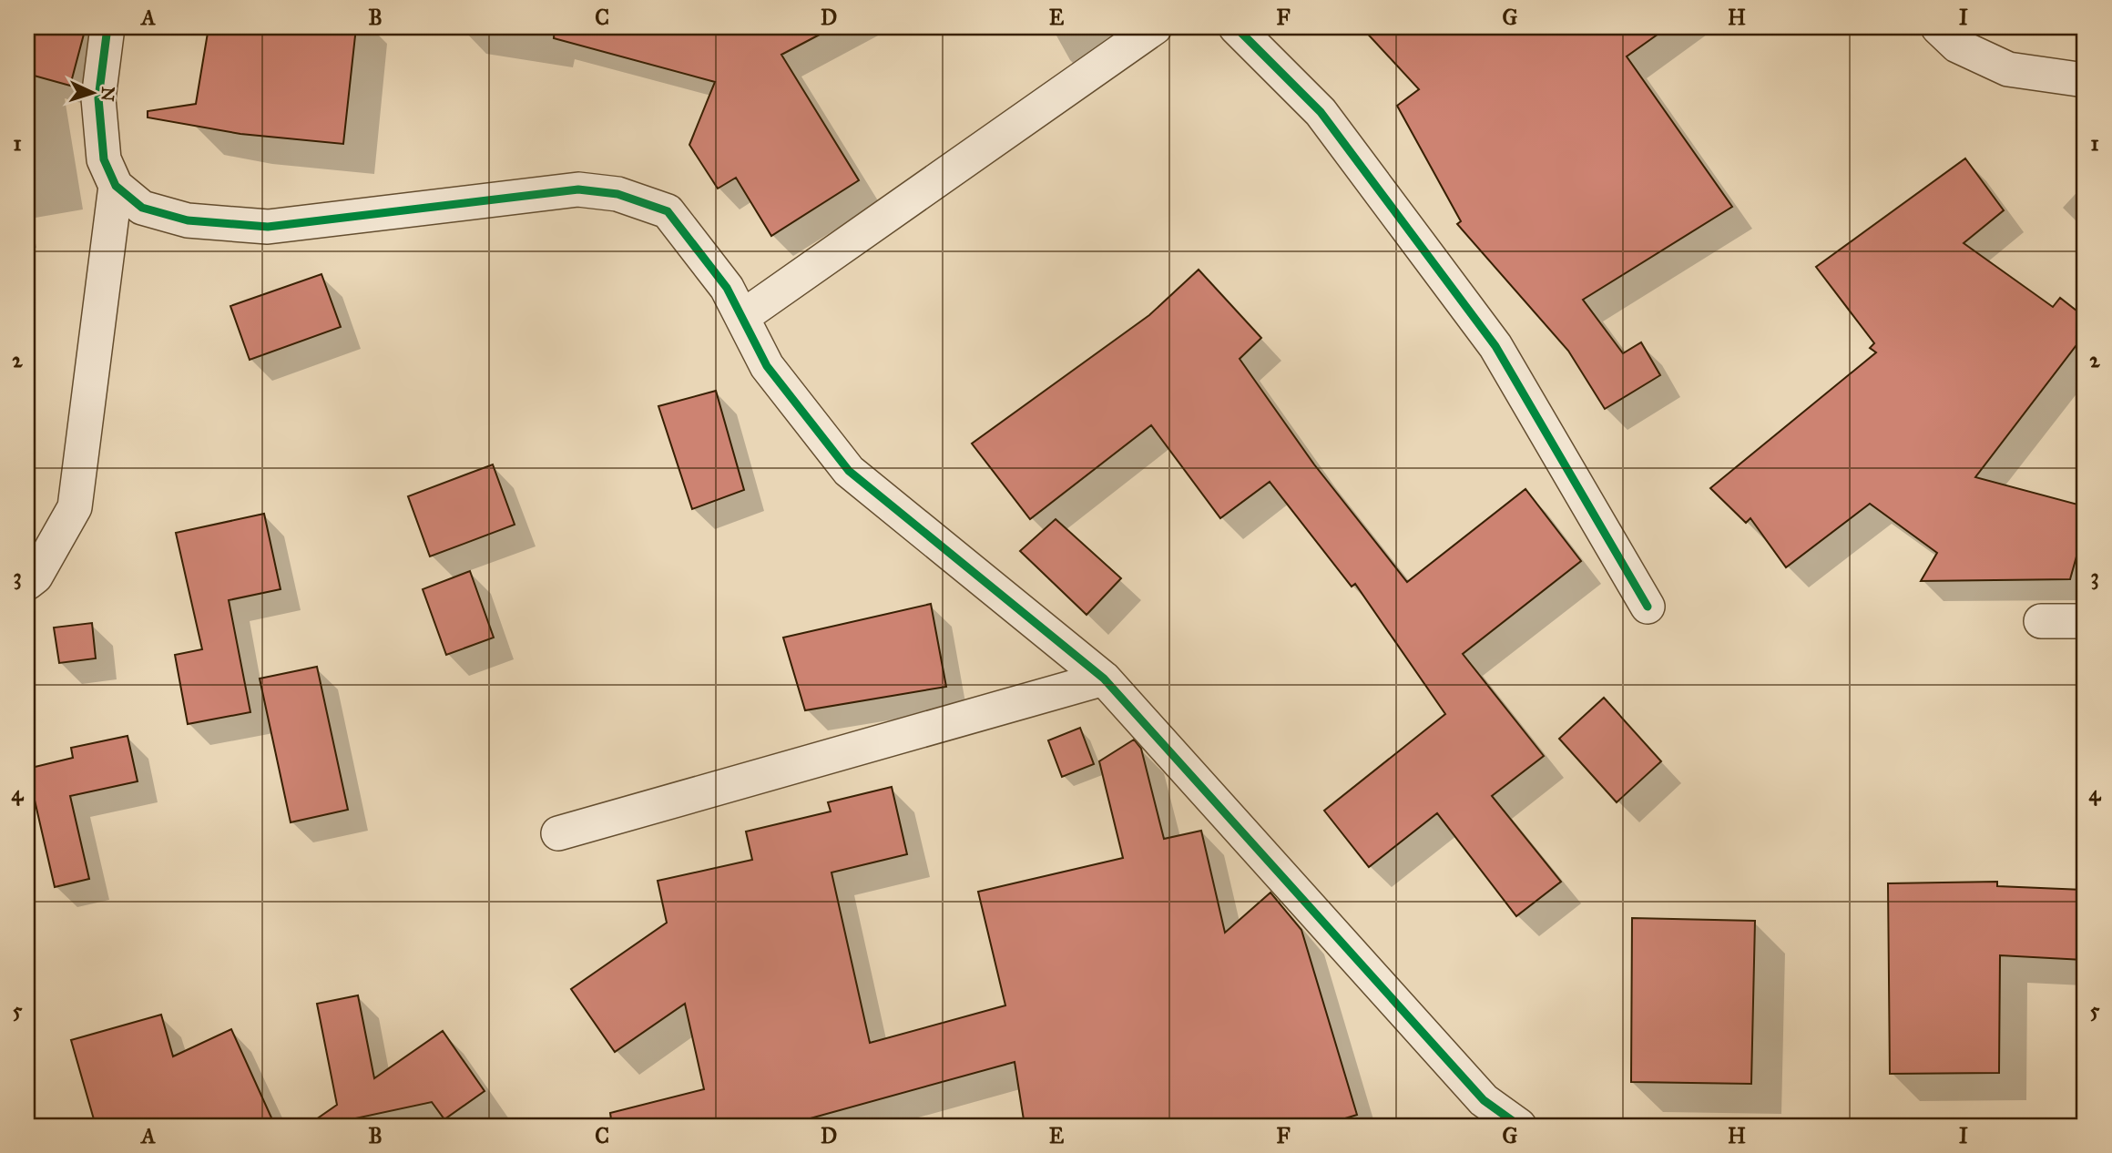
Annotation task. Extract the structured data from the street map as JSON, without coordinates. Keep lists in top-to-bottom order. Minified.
{"north":"right","grid":{"columns":["A","B","C","D","E","F","G","H","I"],"rows":["1","2","3","4","5"]}}
